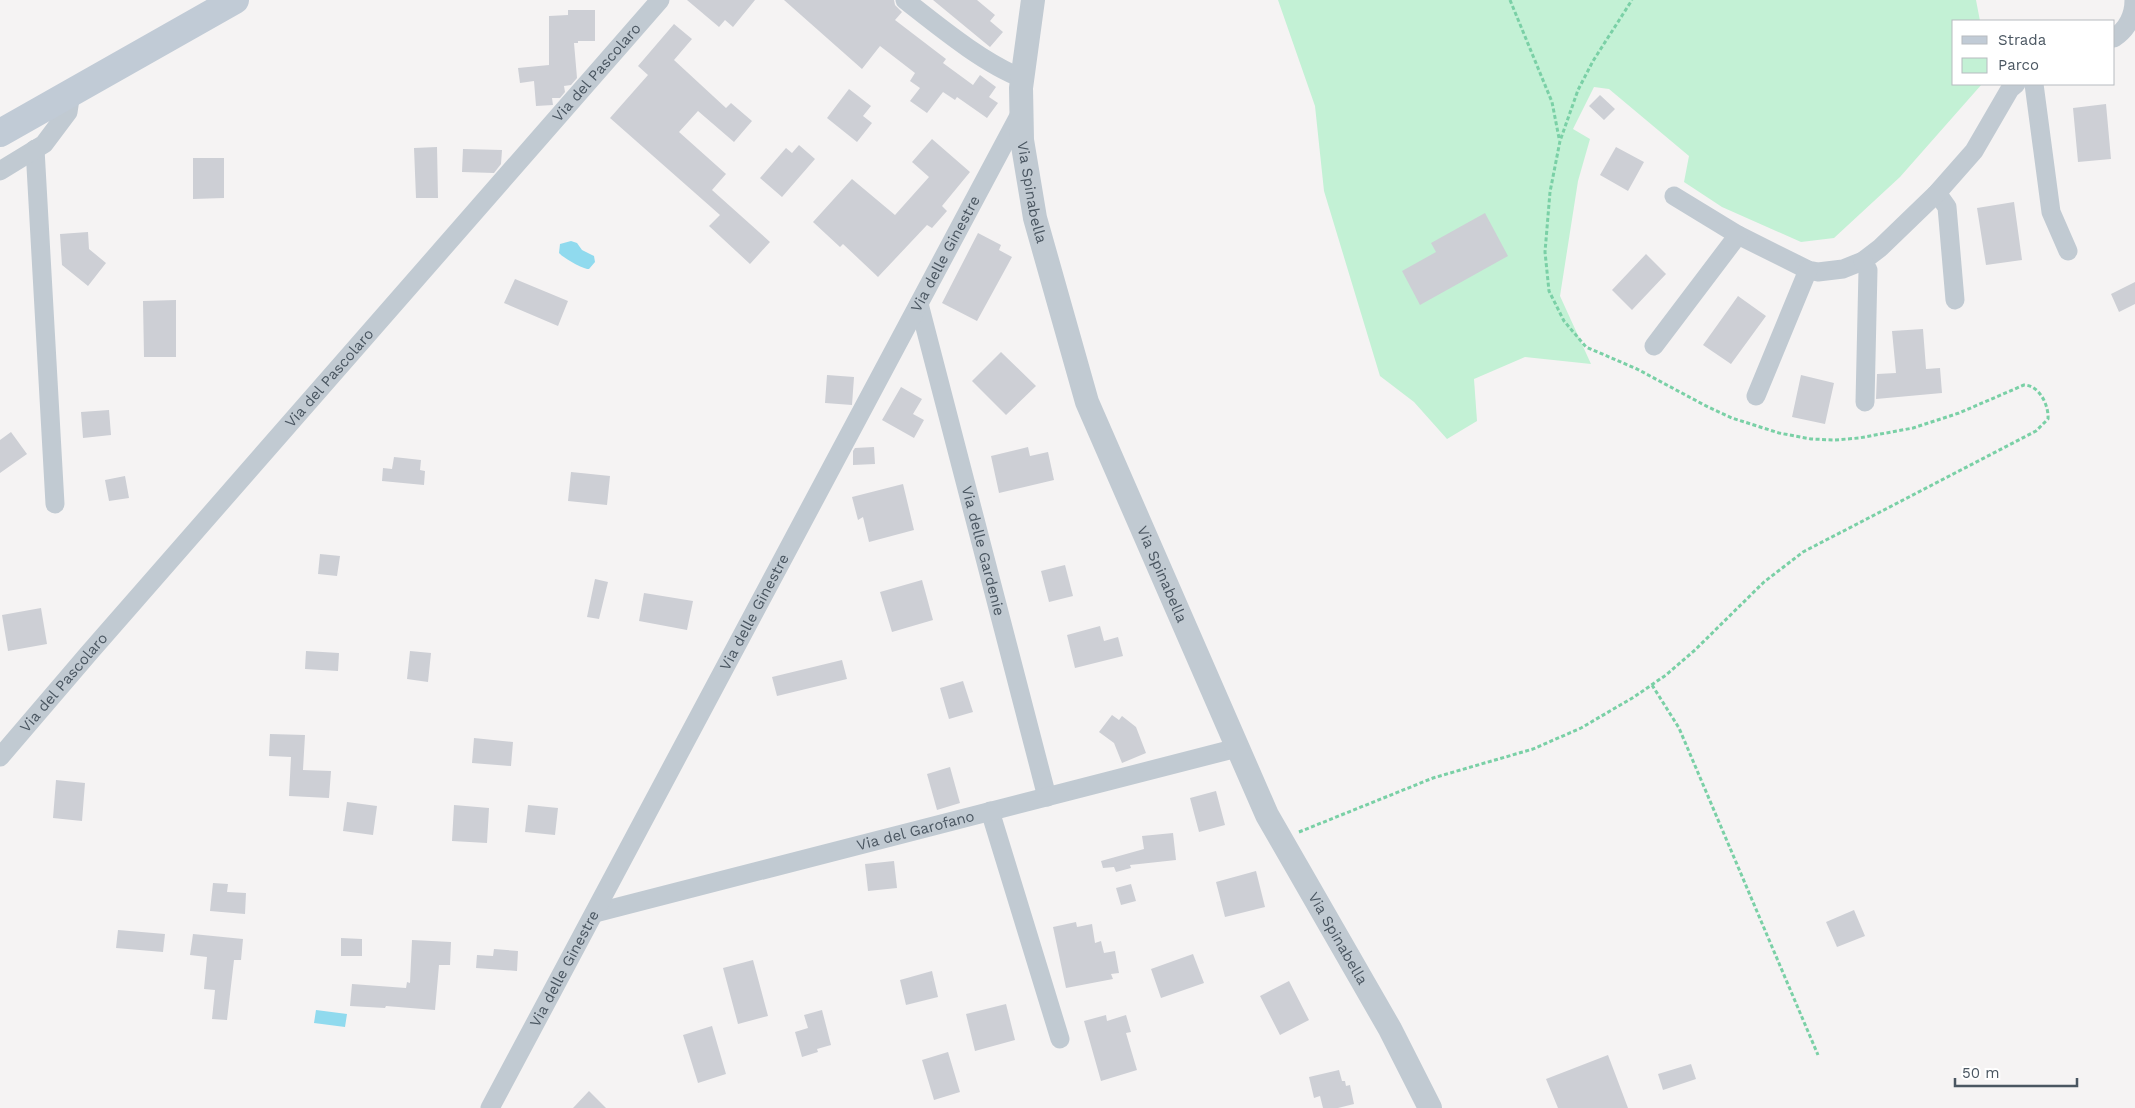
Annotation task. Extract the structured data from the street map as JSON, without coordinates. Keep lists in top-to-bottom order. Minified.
{"streets":{"street":["Via del Pascolaro","Via Spinabella","Via delle Ginestre","Via delle Gardenie","Via del Garofano"]},"crossings":[["Via Spinabella","Via delle Ginestre"],["Via Spinabella","Via del Garofano"],["Via delle Ginestre","Via delle Gardenie"],["Via delle Ginestre","Via del Garofano"],["Via delle Gardenie","Via del Garofano"]],"legend":["Strada","Parco"],"scale_bar":"50 m"}
